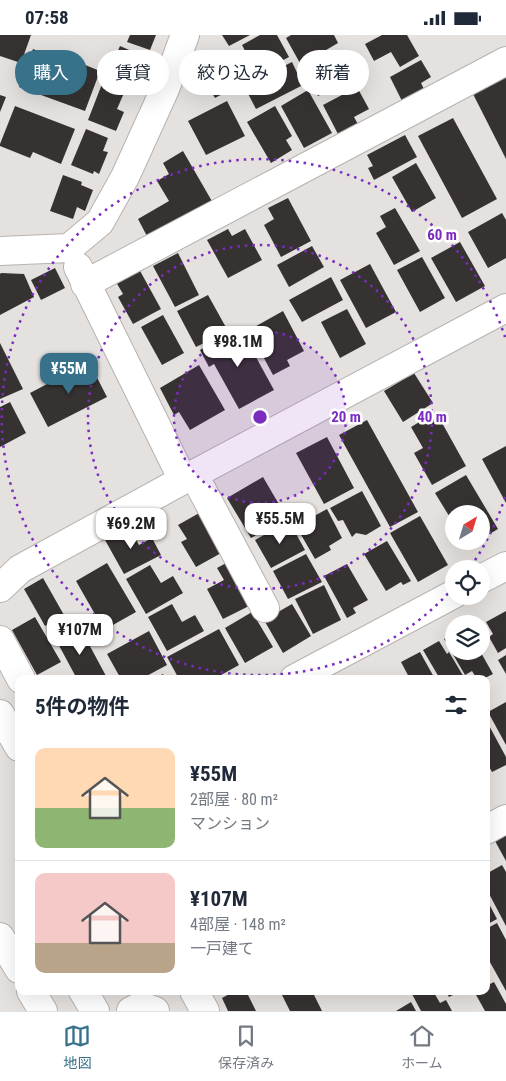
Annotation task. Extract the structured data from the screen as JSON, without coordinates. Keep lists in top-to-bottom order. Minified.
{"north":"top right","page":{"status":"07:58","chip":["購入","賃貸","絞り込み","新着"],"price":["¥98.1M","¥55M","¥55.5M","¥69.2M","¥107M"],"heading":"5件の物件","list":[{"name":"¥55M","note":"2部屋 · 80 m² · マンション"},{"name":"¥107M","note":"4部屋 · 148 m² · 一戸建て"}],"tabs":["地図","保存済み","ホーム"]},"rings":["60 m","20 m","40 m"]}
